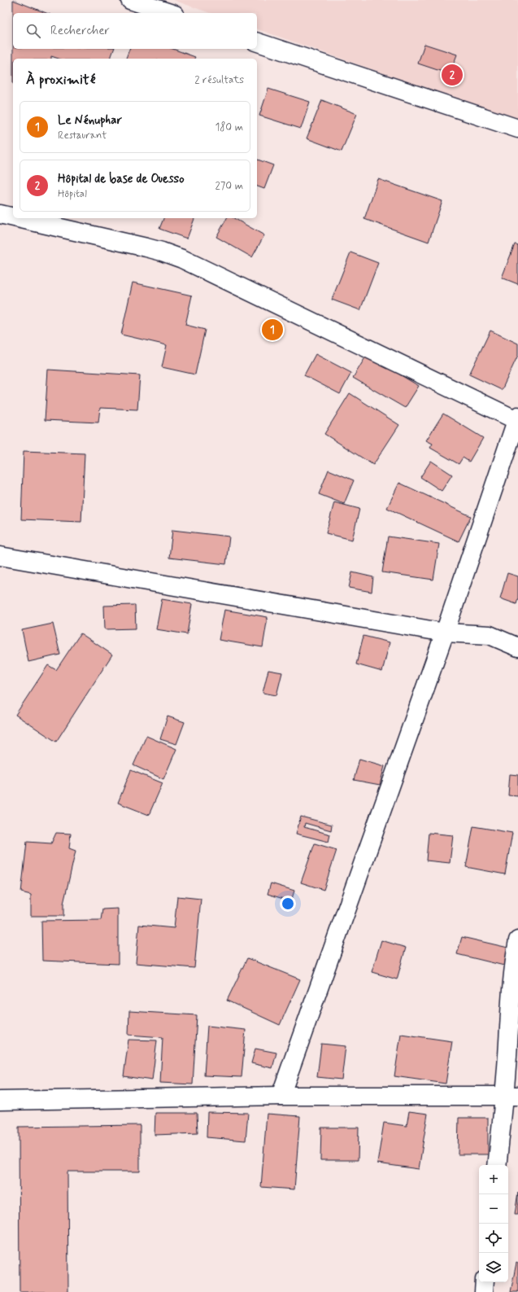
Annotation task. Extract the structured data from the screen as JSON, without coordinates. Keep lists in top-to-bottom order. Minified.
{"page":{"search":"Rechercher","heading":["À proximité","2 résultats"],"pins":["2","1"],"list":[{"mark":"1","name":"Le Nénuphar","note":"Restaurant","value":"180 m"},{"mark":"2","name":"Hôpital de base de Ouesso","note":"Hôpital","value":"270 m"}],"map_buttons":["+","−"]}}
